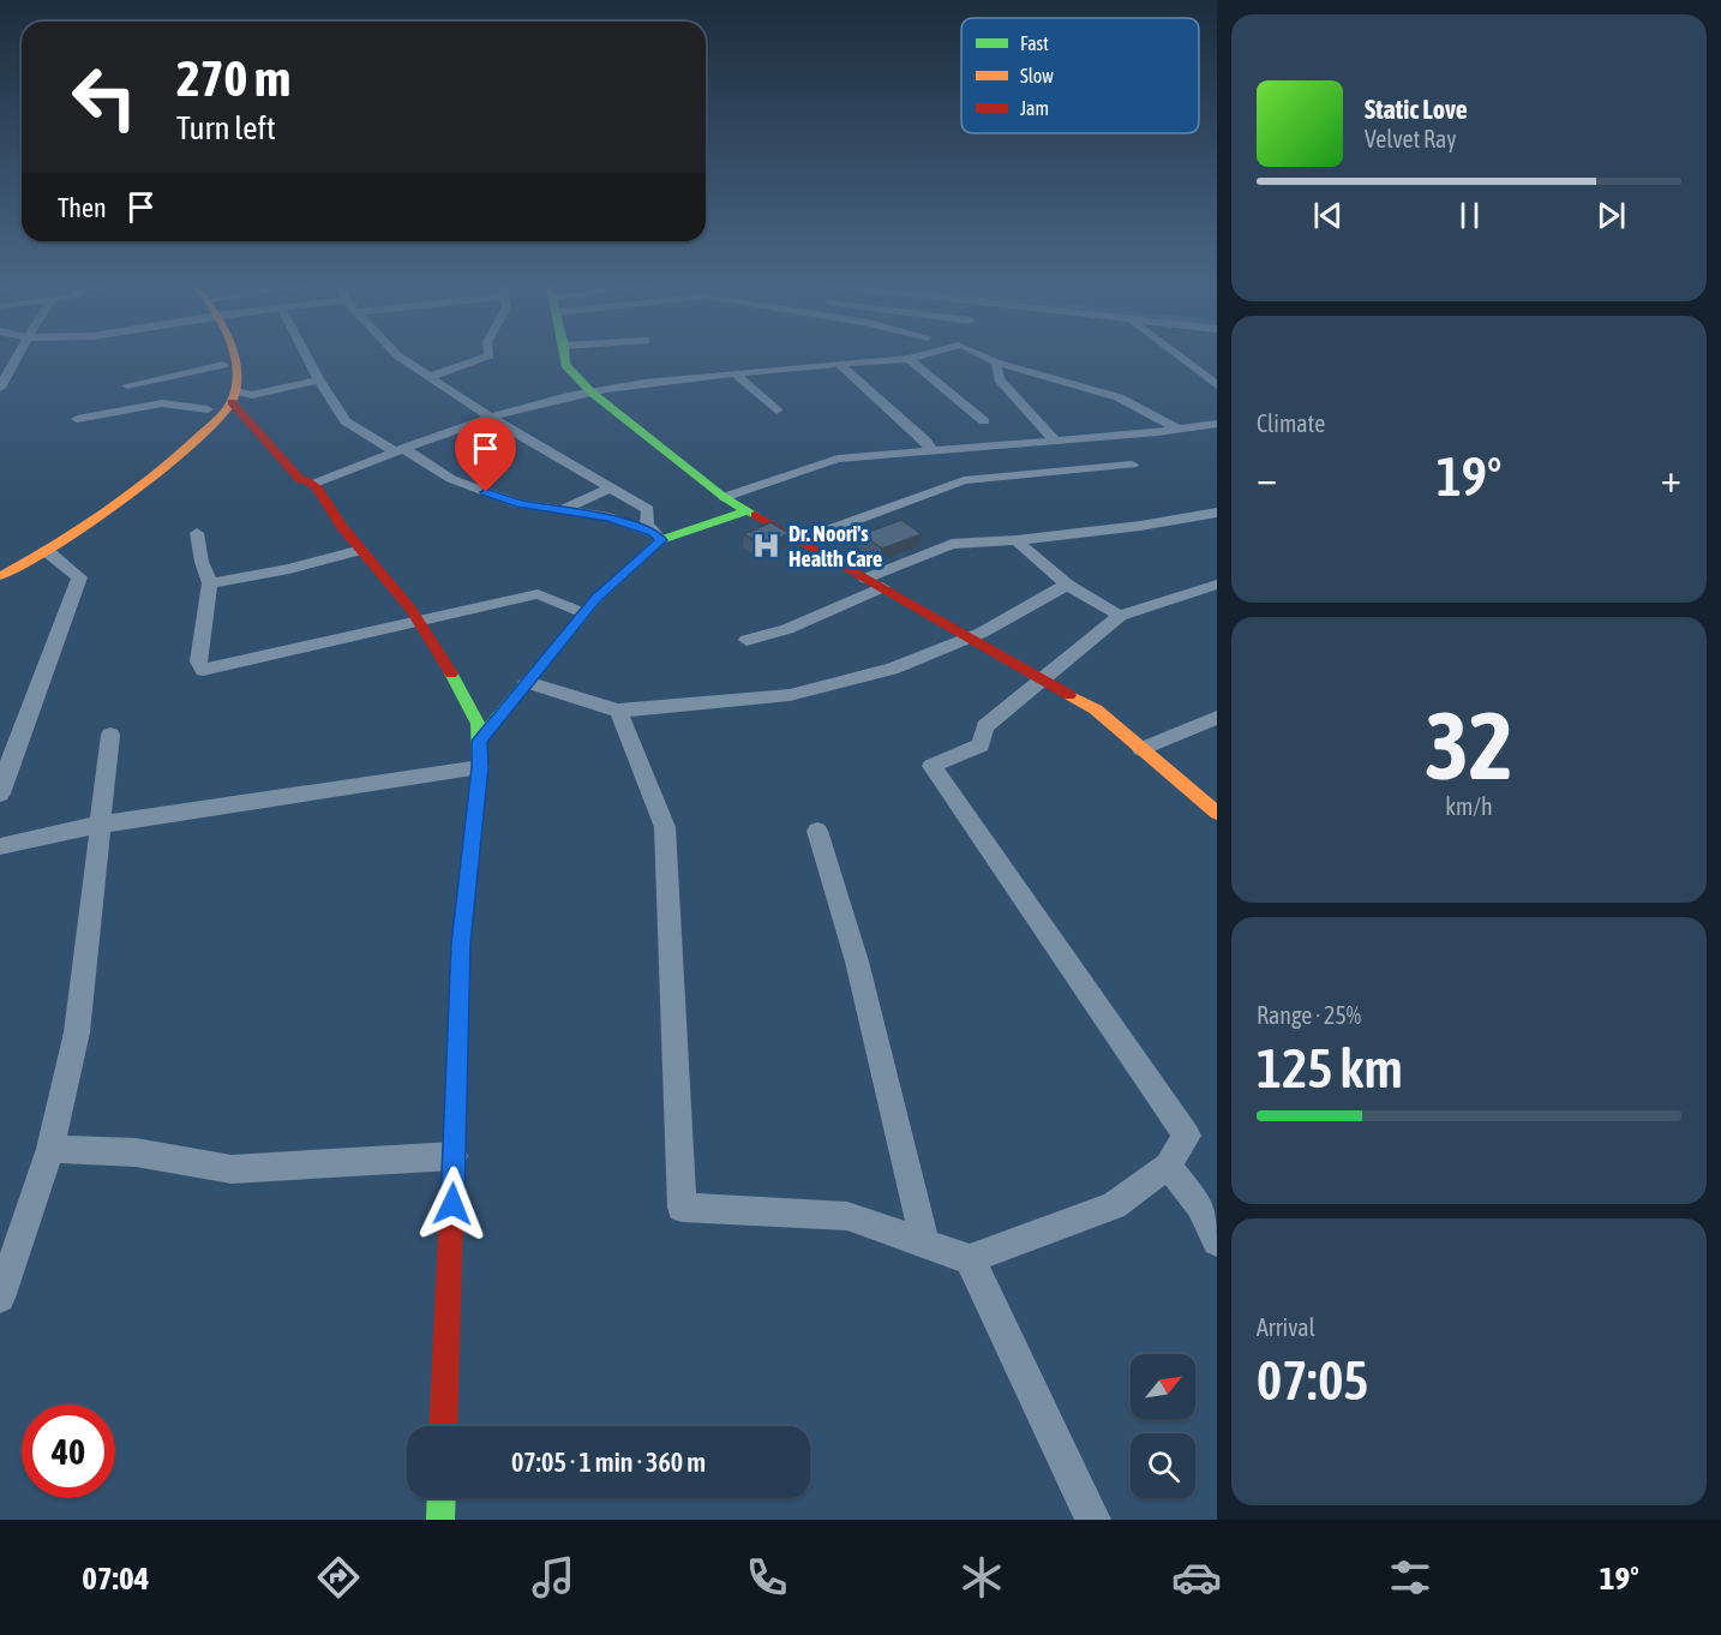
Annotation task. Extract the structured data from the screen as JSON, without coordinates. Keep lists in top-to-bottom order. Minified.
{"places":{"hospital":["Dr. Noori's Health Care"]},"legend":["Fast","Slow","Jam"],"north":"top right","page":{"turn":["270 m","Turn left"],"song":["Static Love","Velvet Ray"],"then":"Then","tile":["Climate",["32","km/h"],["Range · 25%","125 km"],["Arrival","07:05"]],"heat":["−","19°","+"],"limit":"40","trip":"07:05 · 1 min · 360 m","tabs":["07:04","19°"]}}
